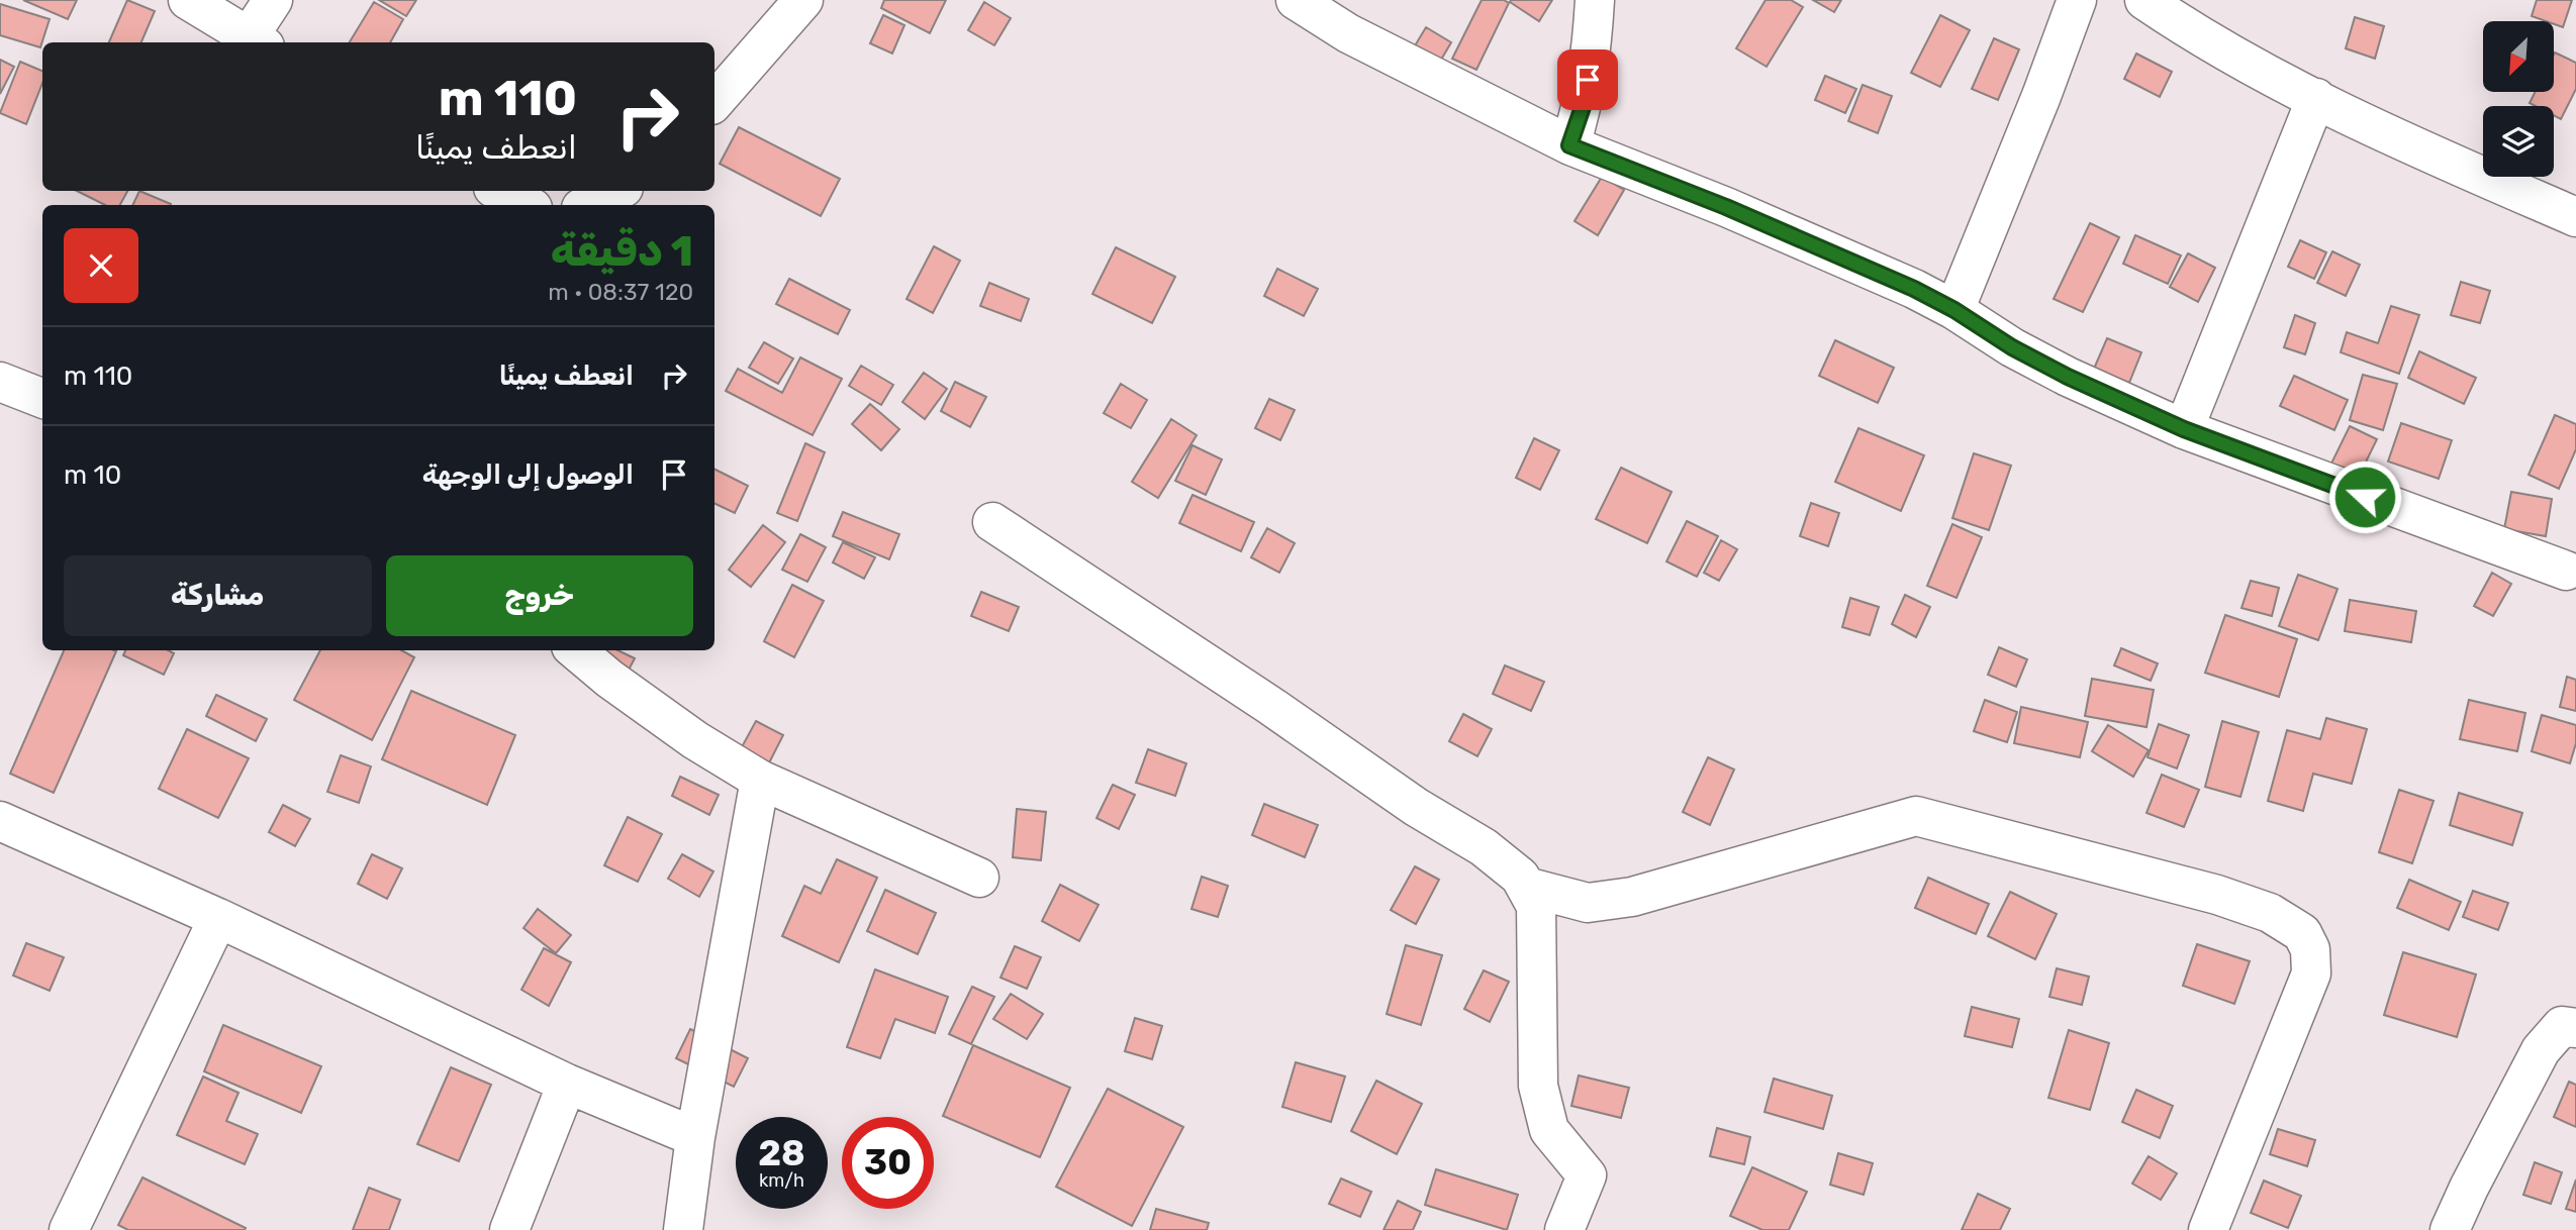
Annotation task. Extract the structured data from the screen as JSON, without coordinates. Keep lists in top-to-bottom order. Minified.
{"north":"bottom left","page":{"turn":["110 m","انعطف يمينًا"],"heading":["1 دقيقة","120 m · 08:37"],"list":[{"name":"انعطف يمينًا","value":"110 m"},{"name":"الوصول إلى الوجهة","value":"10 m"}],"buttons":["خروج","مشاركة"],"speed":"28 km/h","limit":"30"}}
